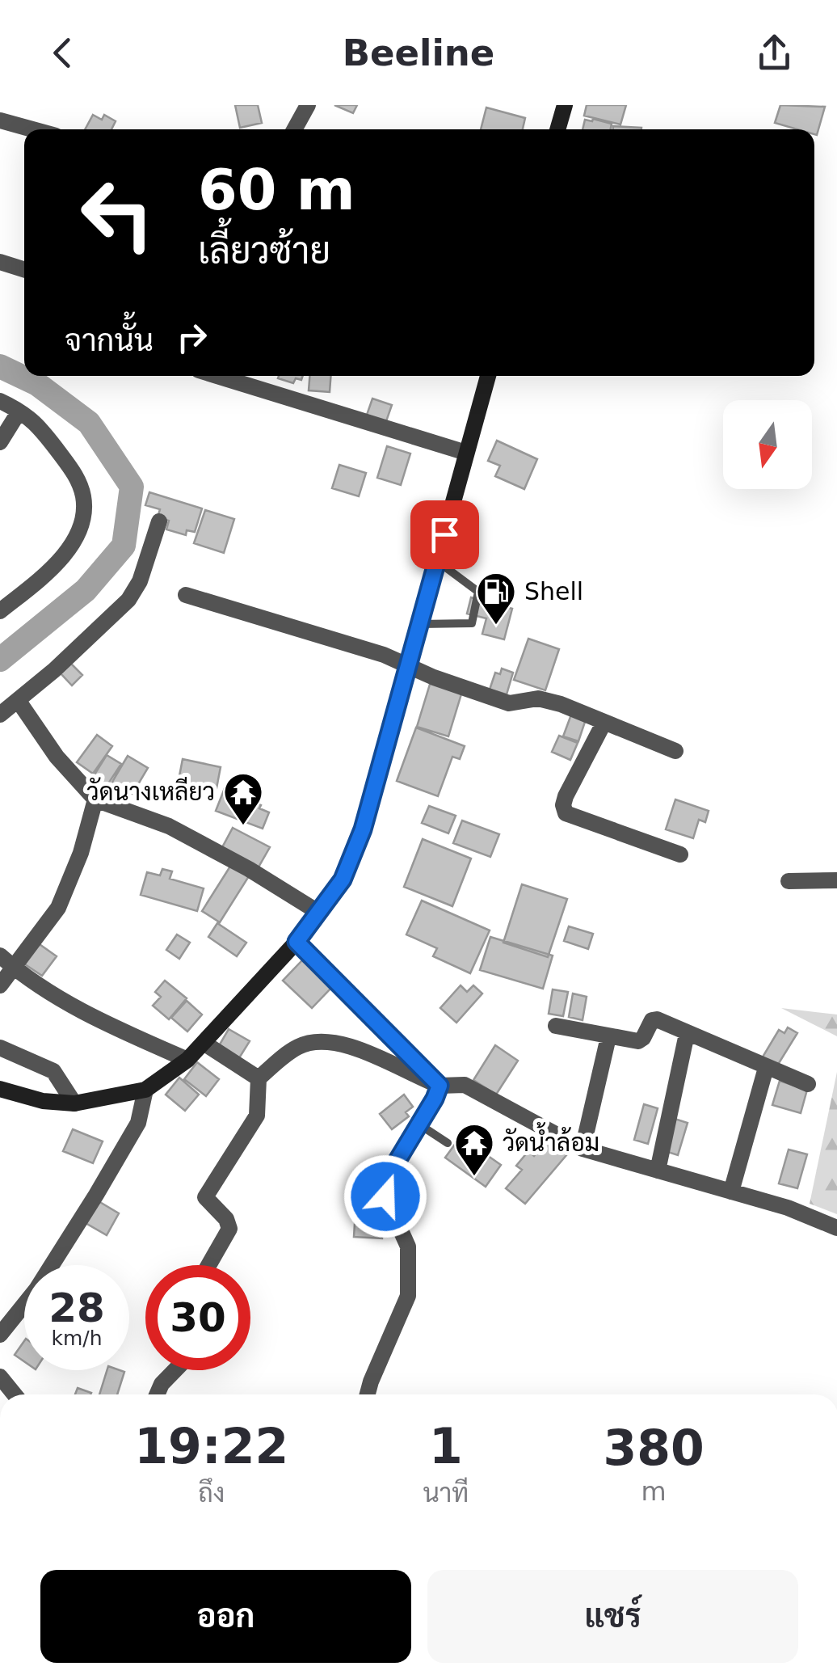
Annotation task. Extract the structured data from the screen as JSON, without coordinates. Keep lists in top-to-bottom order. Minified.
{"places":{"fuel station":["Shell"],"temple":["วัดนางเหลียว","วัดน้ำล้อม"]},"north":"bottom","page":{"header":"Beeline","turn":["60 m","เลี้ยวซ้าย"],"then":"จากนั้น","speed":"28 km/h","limit":"30","eta":["19:22","ถึง","1","นาที","380","m"],"buttons":["ออก","แชร์"]}}
